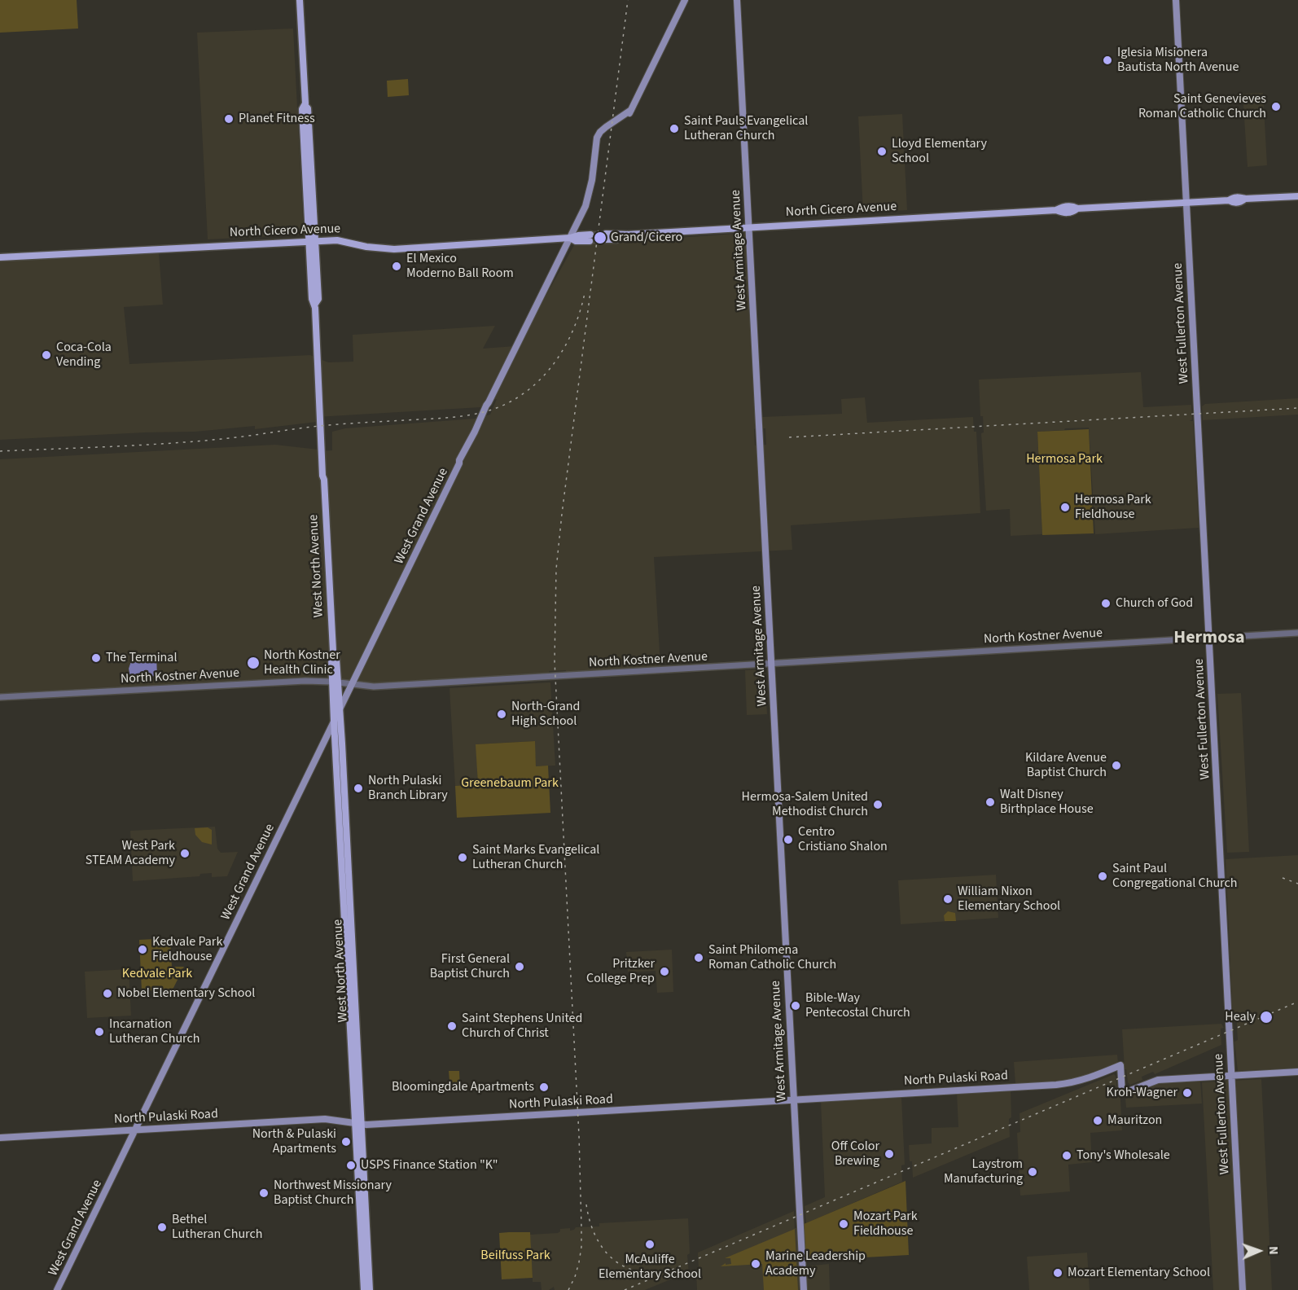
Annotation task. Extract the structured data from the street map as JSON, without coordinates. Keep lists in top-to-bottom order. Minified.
{"streets":{"main road":["North Cicero Avenue","West Armitage Avenue","West Fullerton Avenue","West Grand Avenue","West North Avenue","North Pulaski Road"],"street":["North Kostner Avenue"]},"crossings":[["North Cicero Avenue","West Armitage Avenue"],["North Cicero Avenue","West Fullerton Avenue"],["North Cicero Avenue","West Grand Avenue"],["North Cicero Avenue","West North Avenue"],["West Armitage Avenue","North Kostner Avenue"],["West Armitage Avenue","North Pulaski Road"],["West Fullerton Avenue","North Kostner Avenue"],["West Fullerton Avenue","North Pulaski Road"],["West Grand Avenue","West North Avenue"],["West Grand Avenue","North Kostner Avenue"],["West Grand Avenue","North Pulaski Road"],["West North Avenue","North Kostner Avenue"],["West North Avenue","North Pulaski Road"]],"districts":["Hermosa"],"parks":["Hermosa Park","Greenebaum Park","Kedvale Park","Beilfuss Park"],"places":["Iglesia Misionera Bautista North Avenue","Saint Genevieves Roman Catholic Church","Planet Fitness","Saint Pauls Evangelical Lutheran Church","Lloyd Elementary School","Grand/Cicero","El Mexico Moderno Ball Room","Coca-Cola Vending","Hermosa Park Fieldhouse","Church of God","The Terminal","North Kostner Health Clinic","North-Grand High School","Kildare Avenue Baptist Church","North Pulaski Branch Library","Walt Disney Birthplace House","Hermosa-Salem United Methodist Church","Centro Cristiano Shalon","West Park STEAM Academy","Saint Marks Evangelical Lutheran Church","Saint Paul Congregational Church","William Nixon Elementary School","Kedvale Park Fieldhouse","Saint Philomena Roman Catholic Church","First General Baptist Church","Pritzker College Prep","Nobel Elementary School","Bible-Way Pentecostal Church","Healy","Saint Stephens United Church of Christ","Incarnation Lutheran Church","Bloomingdale Apartments","Kroh-Wagner","Mauritzon","North & Pulaski Apartments","Off Color Brewing","Tony's Wholesale","USPS Finance Station \"K\"","Laystrom Manufacturing","Northwest Missionary Baptist Church","Mozart Park Fieldhouse","Bethel Lutheran Church","McAuliffe Elementary School","Marine Leadership Academy","Mozart Elementary School"],"north":"right"}
